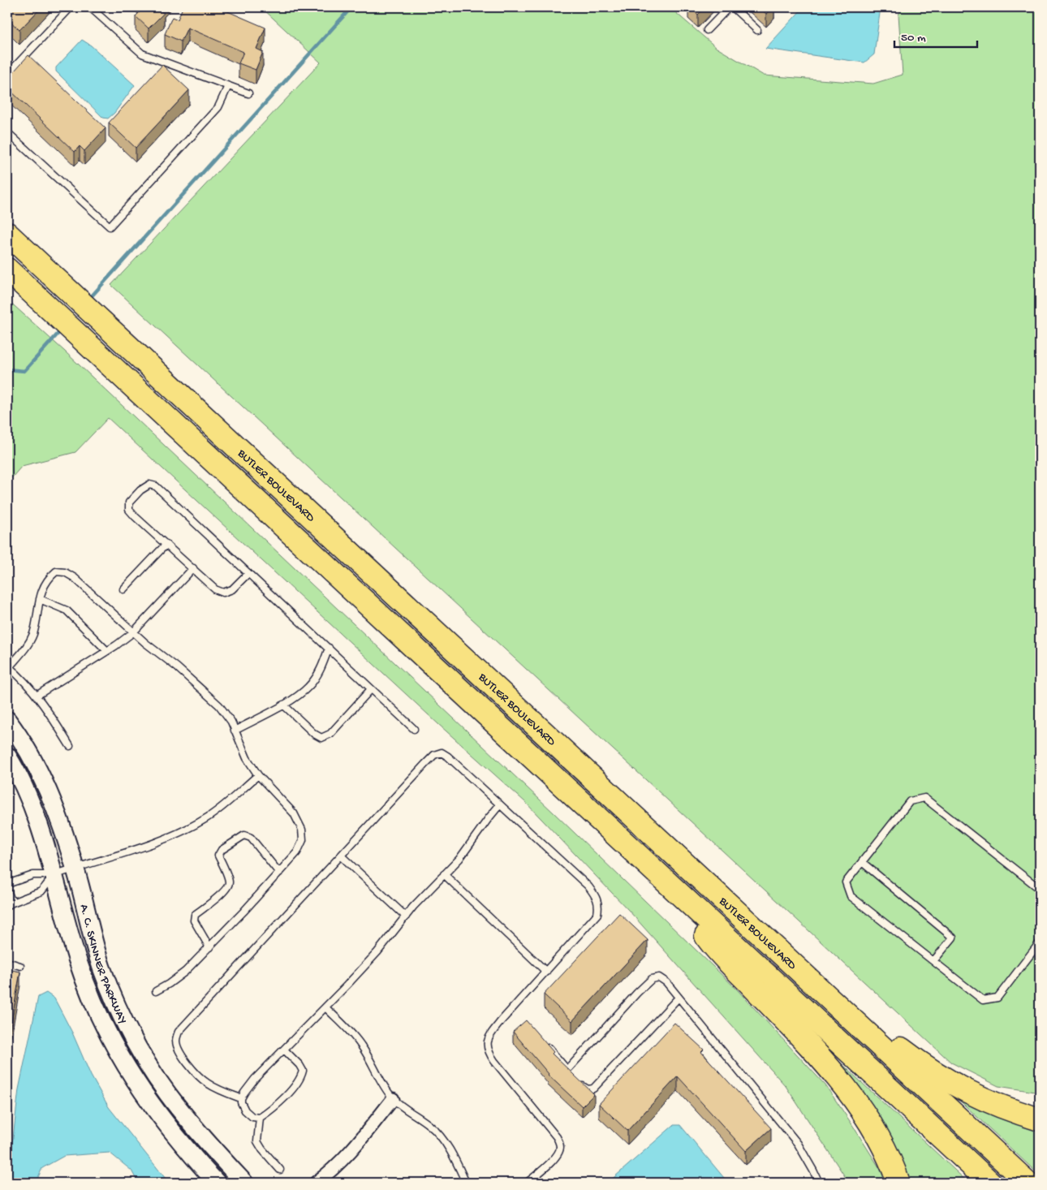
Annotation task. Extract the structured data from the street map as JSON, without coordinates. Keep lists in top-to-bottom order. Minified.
{"streets":{"highway":["BUTLER BOULEVARD"],"main road":["A. C. SKINNER PARKWAY"]},"scale_bar":"50 m"}
